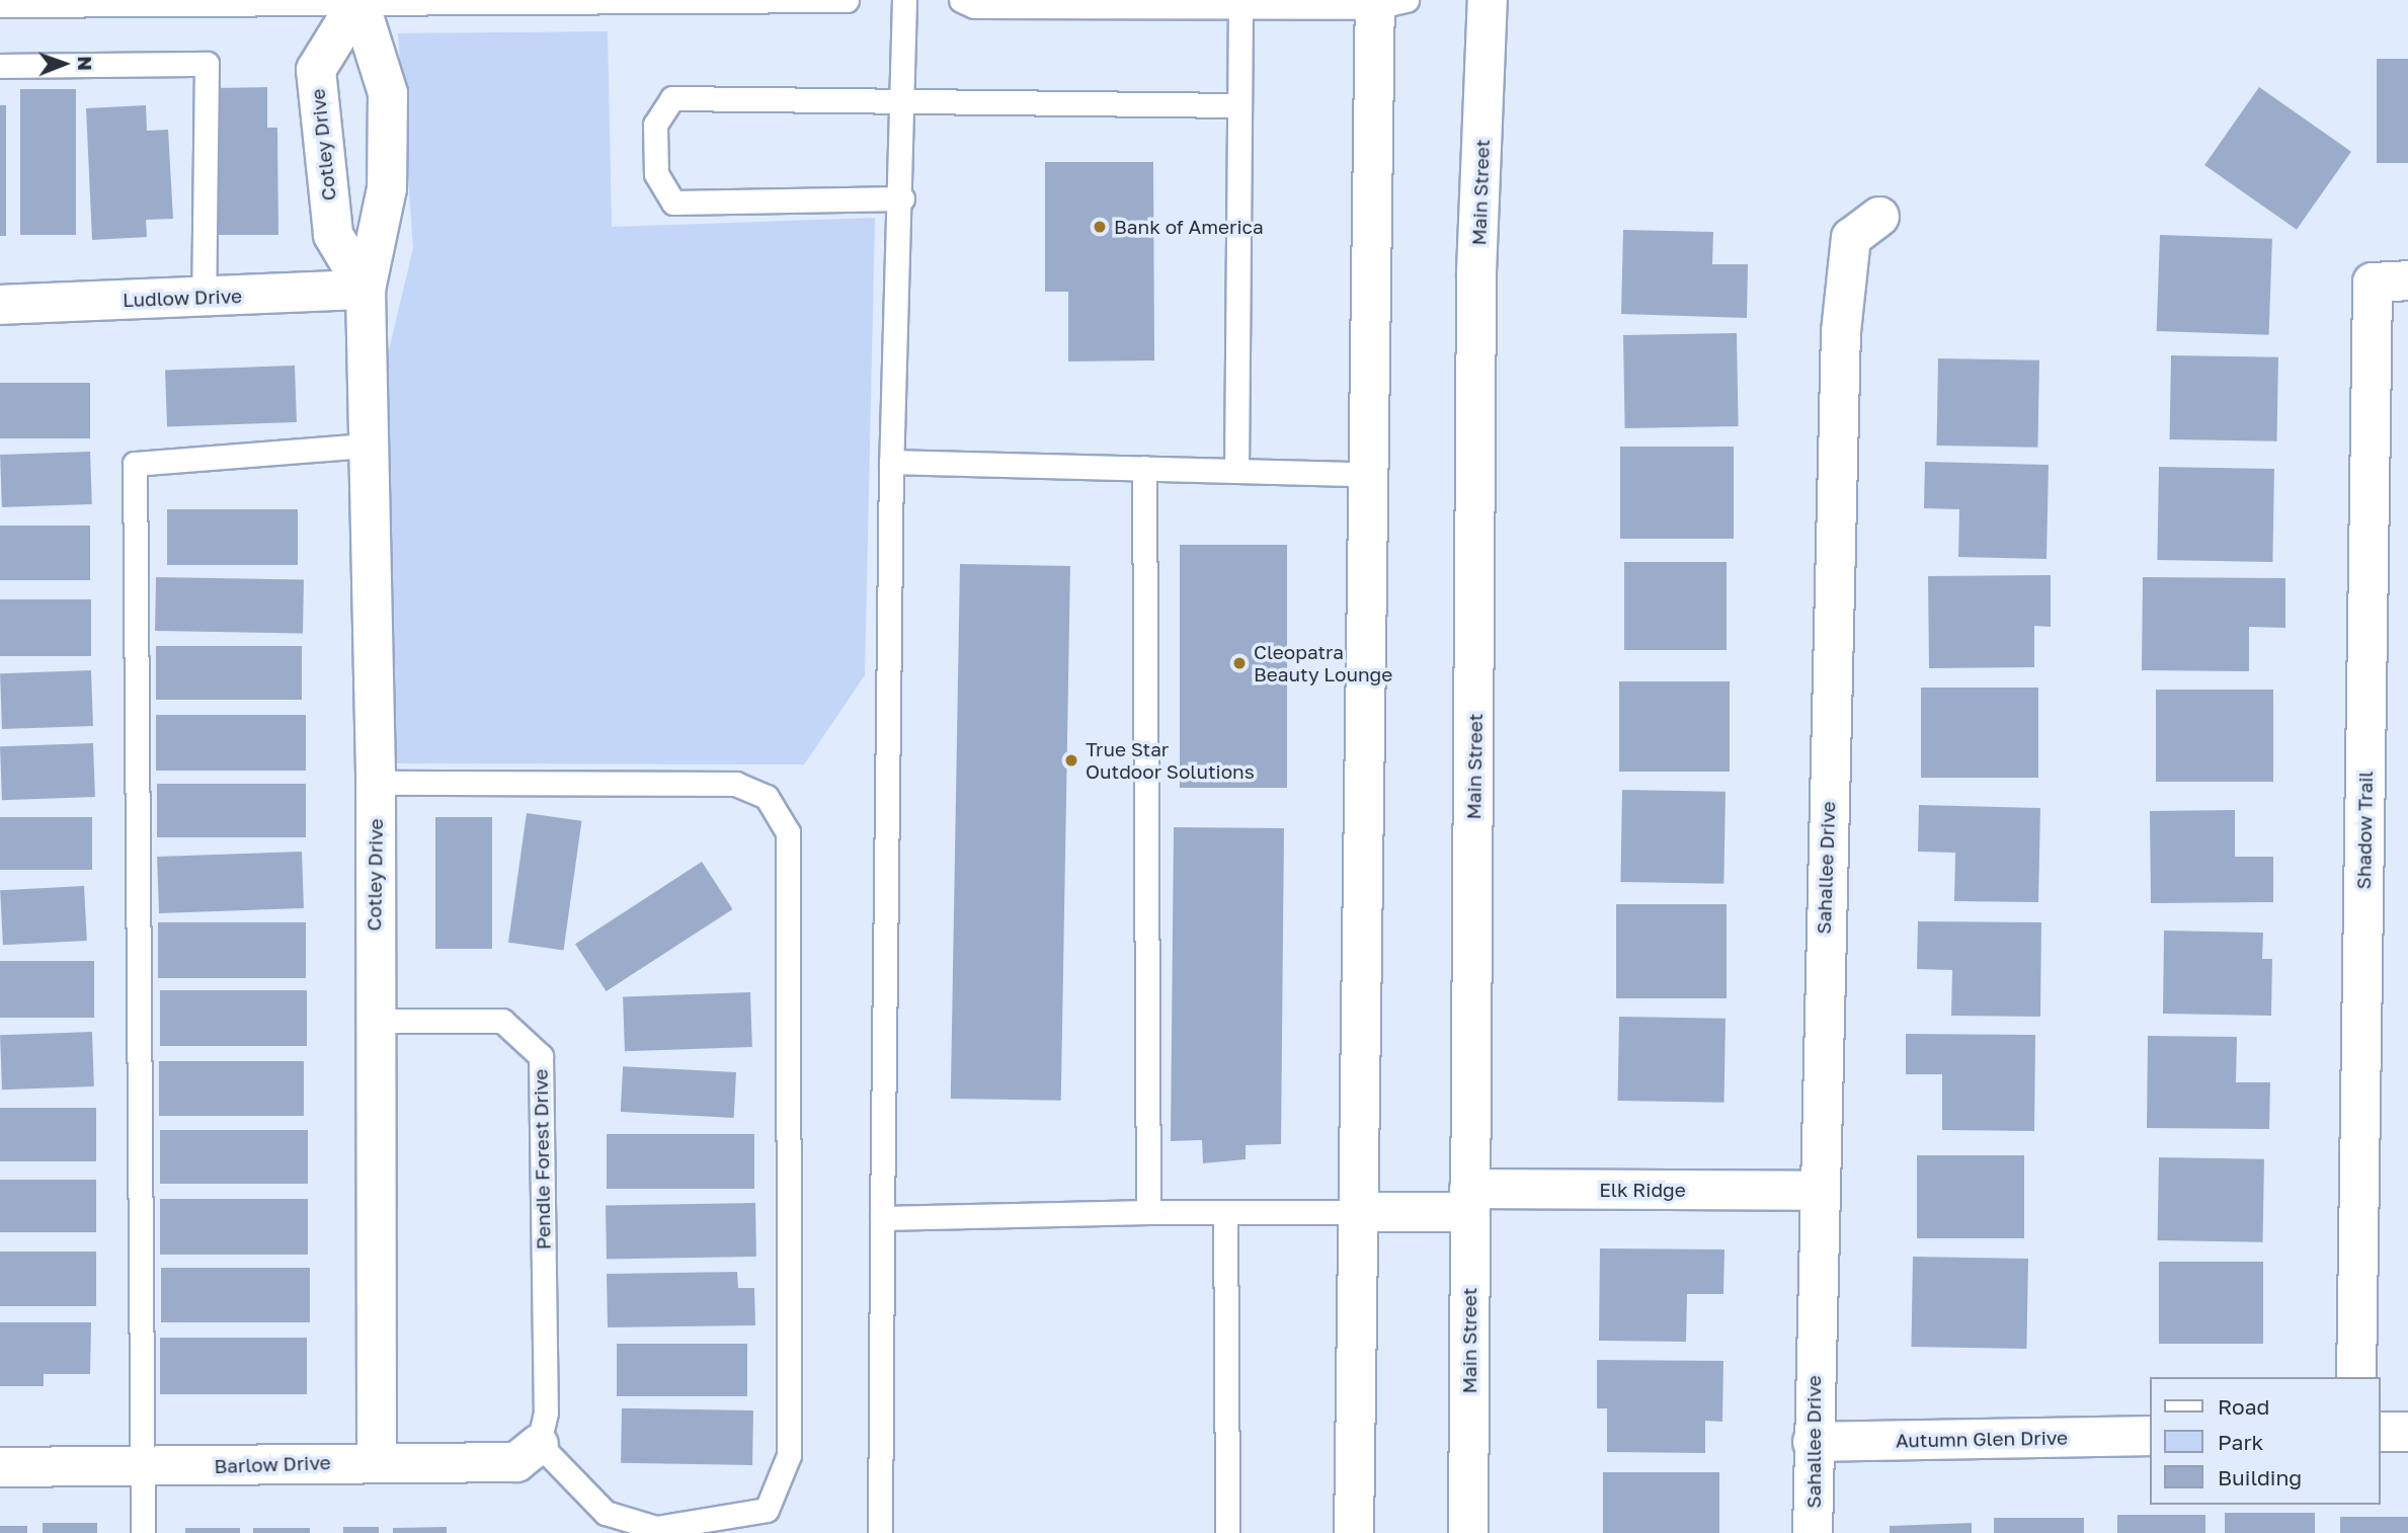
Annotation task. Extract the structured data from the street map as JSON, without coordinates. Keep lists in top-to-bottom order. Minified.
{"streets":{"street":["Cotley Drive","Main Street","Ludlow Drive","Shadow Trail","Sahallee Drive","Elk Ridge","Autumn Glen Drive","Barlow Drive"],"lane":["Pendle Forest Drive"]},"crossings":[["Cotley Drive","Ludlow Drive"],["Cotley Drive","Pendle Forest Drive"],["Cotley Drive","Barlow Drive"],["Main Street","Elk Ridge"],["Sahallee Drive","Elk Ridge"],["Sahallee Drive","Autumn Glen Drive"],["Pendle Forest Drive","Barlow Drive"]],"places":["Bank of America","Cleopatra Beauty Lounge","True Star Outdoor Solutions"],"legend":["Road","Park","Building"],"north":"right"}
